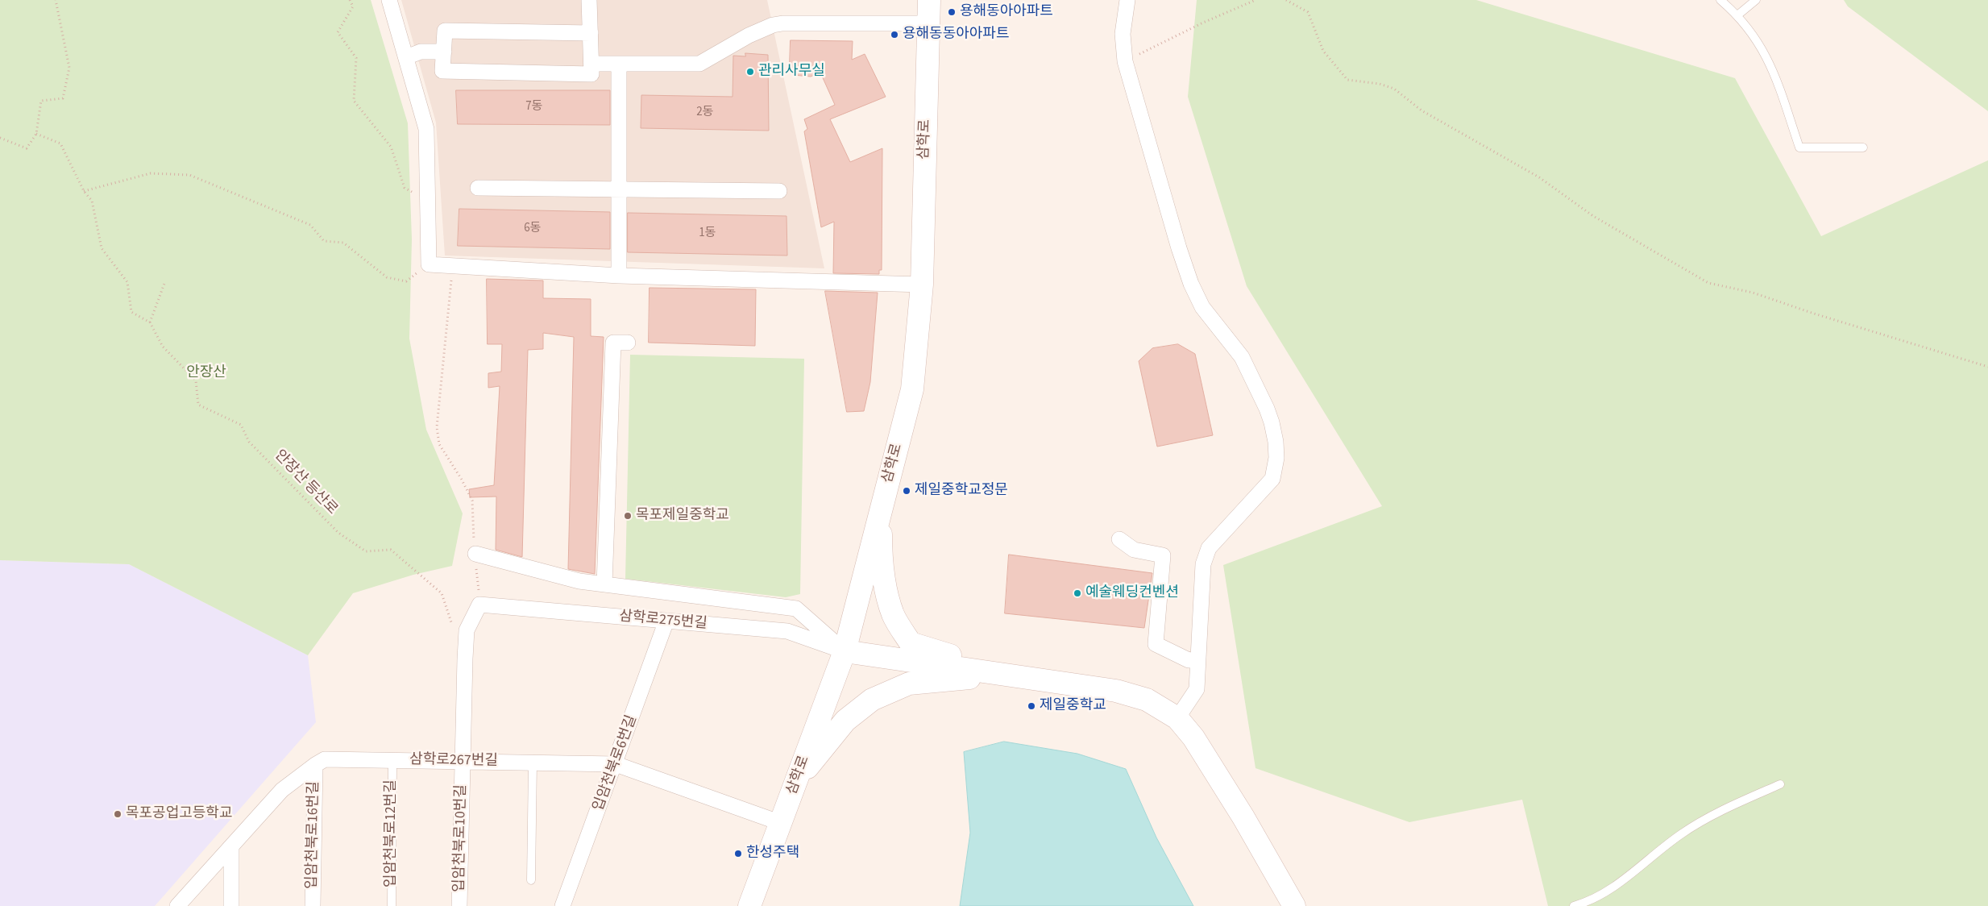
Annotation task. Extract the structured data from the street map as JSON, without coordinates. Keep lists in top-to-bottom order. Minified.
{"streets":{"street":["삼학로","삼학로275번길","삼학로267번길","입암천북로6번길","입암천북로16번길","입암천북로10번길"],"lane":["입암천북로12번길"],"path":["안장산 등산로"]},"crossings":[["삼학로","삼학로275번길"],["삼학로","삼학로267번길"],["안장산 등산로","입암천북로10번길"],["삼학로275번길","입암천북로6번길"],["삼학로275번길","입암천북로10번길"],["삼학로267번길","입암천북로6번길"],["삼학로267번길","입암천북로12번길"],["삼학로267번길","입암천북로16번길"],["삼학로267번길","입암천북로10번길"]],"parks":["안장산"],"places":["용해동아아파트","용해동동아아파트","관리사무실","제일중학교정문","목포제일중학교","예술웨딩컨벤션","제일중학교","목포공업고등학교","한성주택"],"house_numbers":["7동","2동","6동","1동"]}
